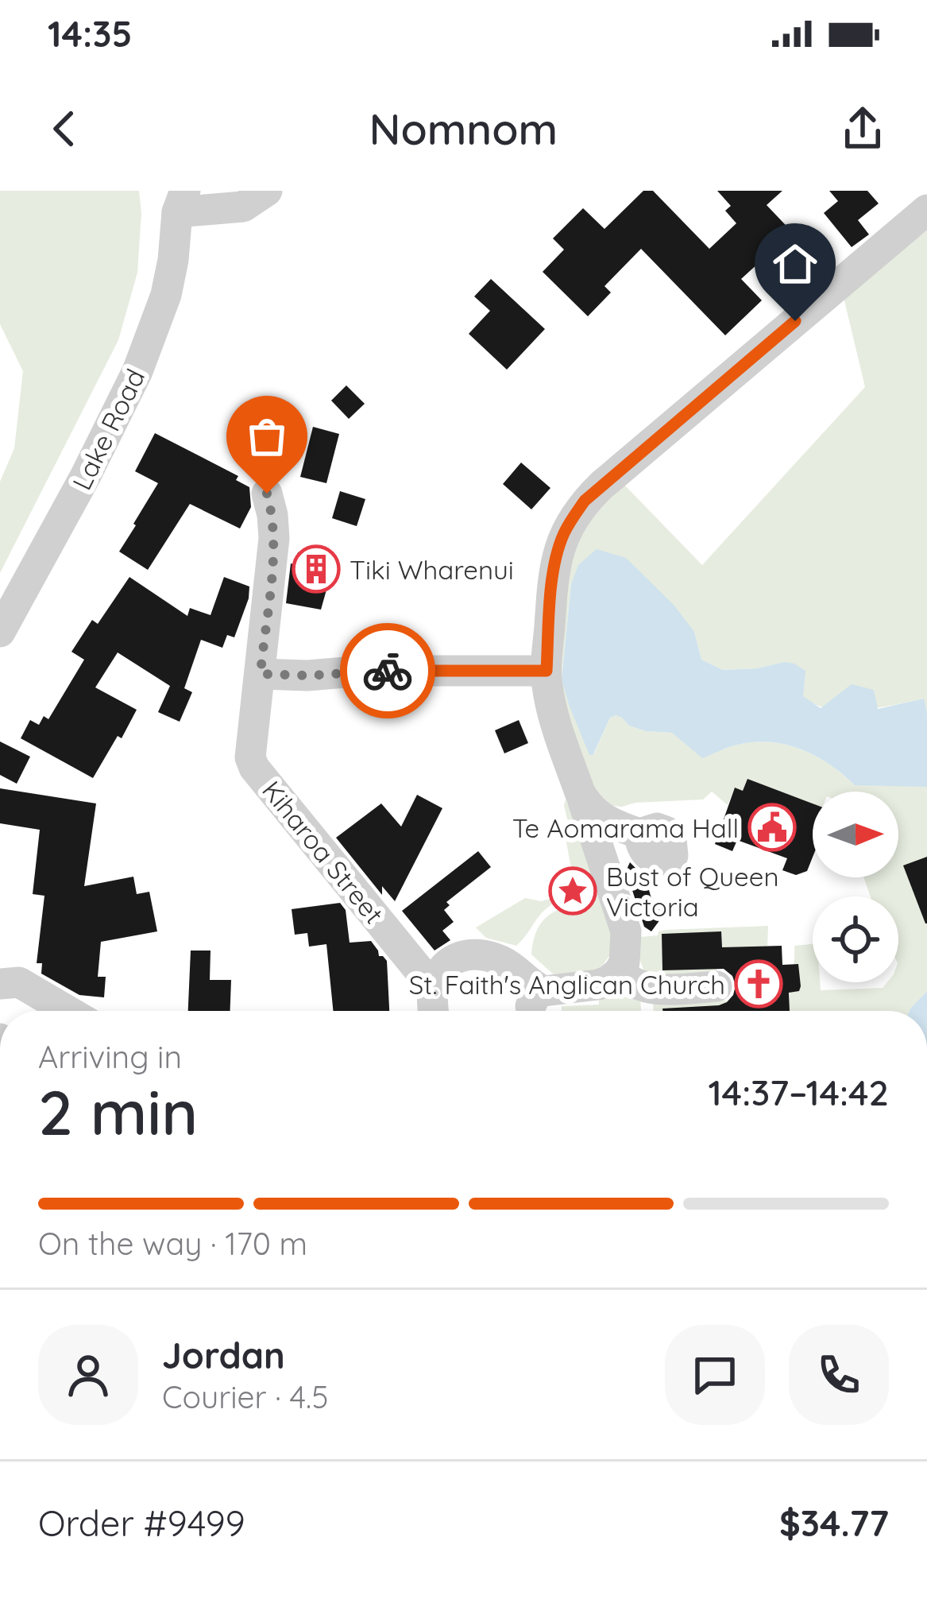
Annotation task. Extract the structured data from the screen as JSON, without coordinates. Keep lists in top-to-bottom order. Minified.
{"streets":{"street":["Lake Road","Kiharoa Street"]},"places":{"building":["Tiki Wharenui"],"public building":["Te Aomarama Hall"],"place":["Bust of Queen Victoria"],"church":["St. Faith's Anglican Church"]},"north":"right","page":{"status":"14:35","header":"Nomnom","heading":["2 min","Arriving in","14:37–14:42"],"panel":["Jordan","Courier · 4.5","Order #9499","$34.77"],"bar":"On the way · 170 m"}}
